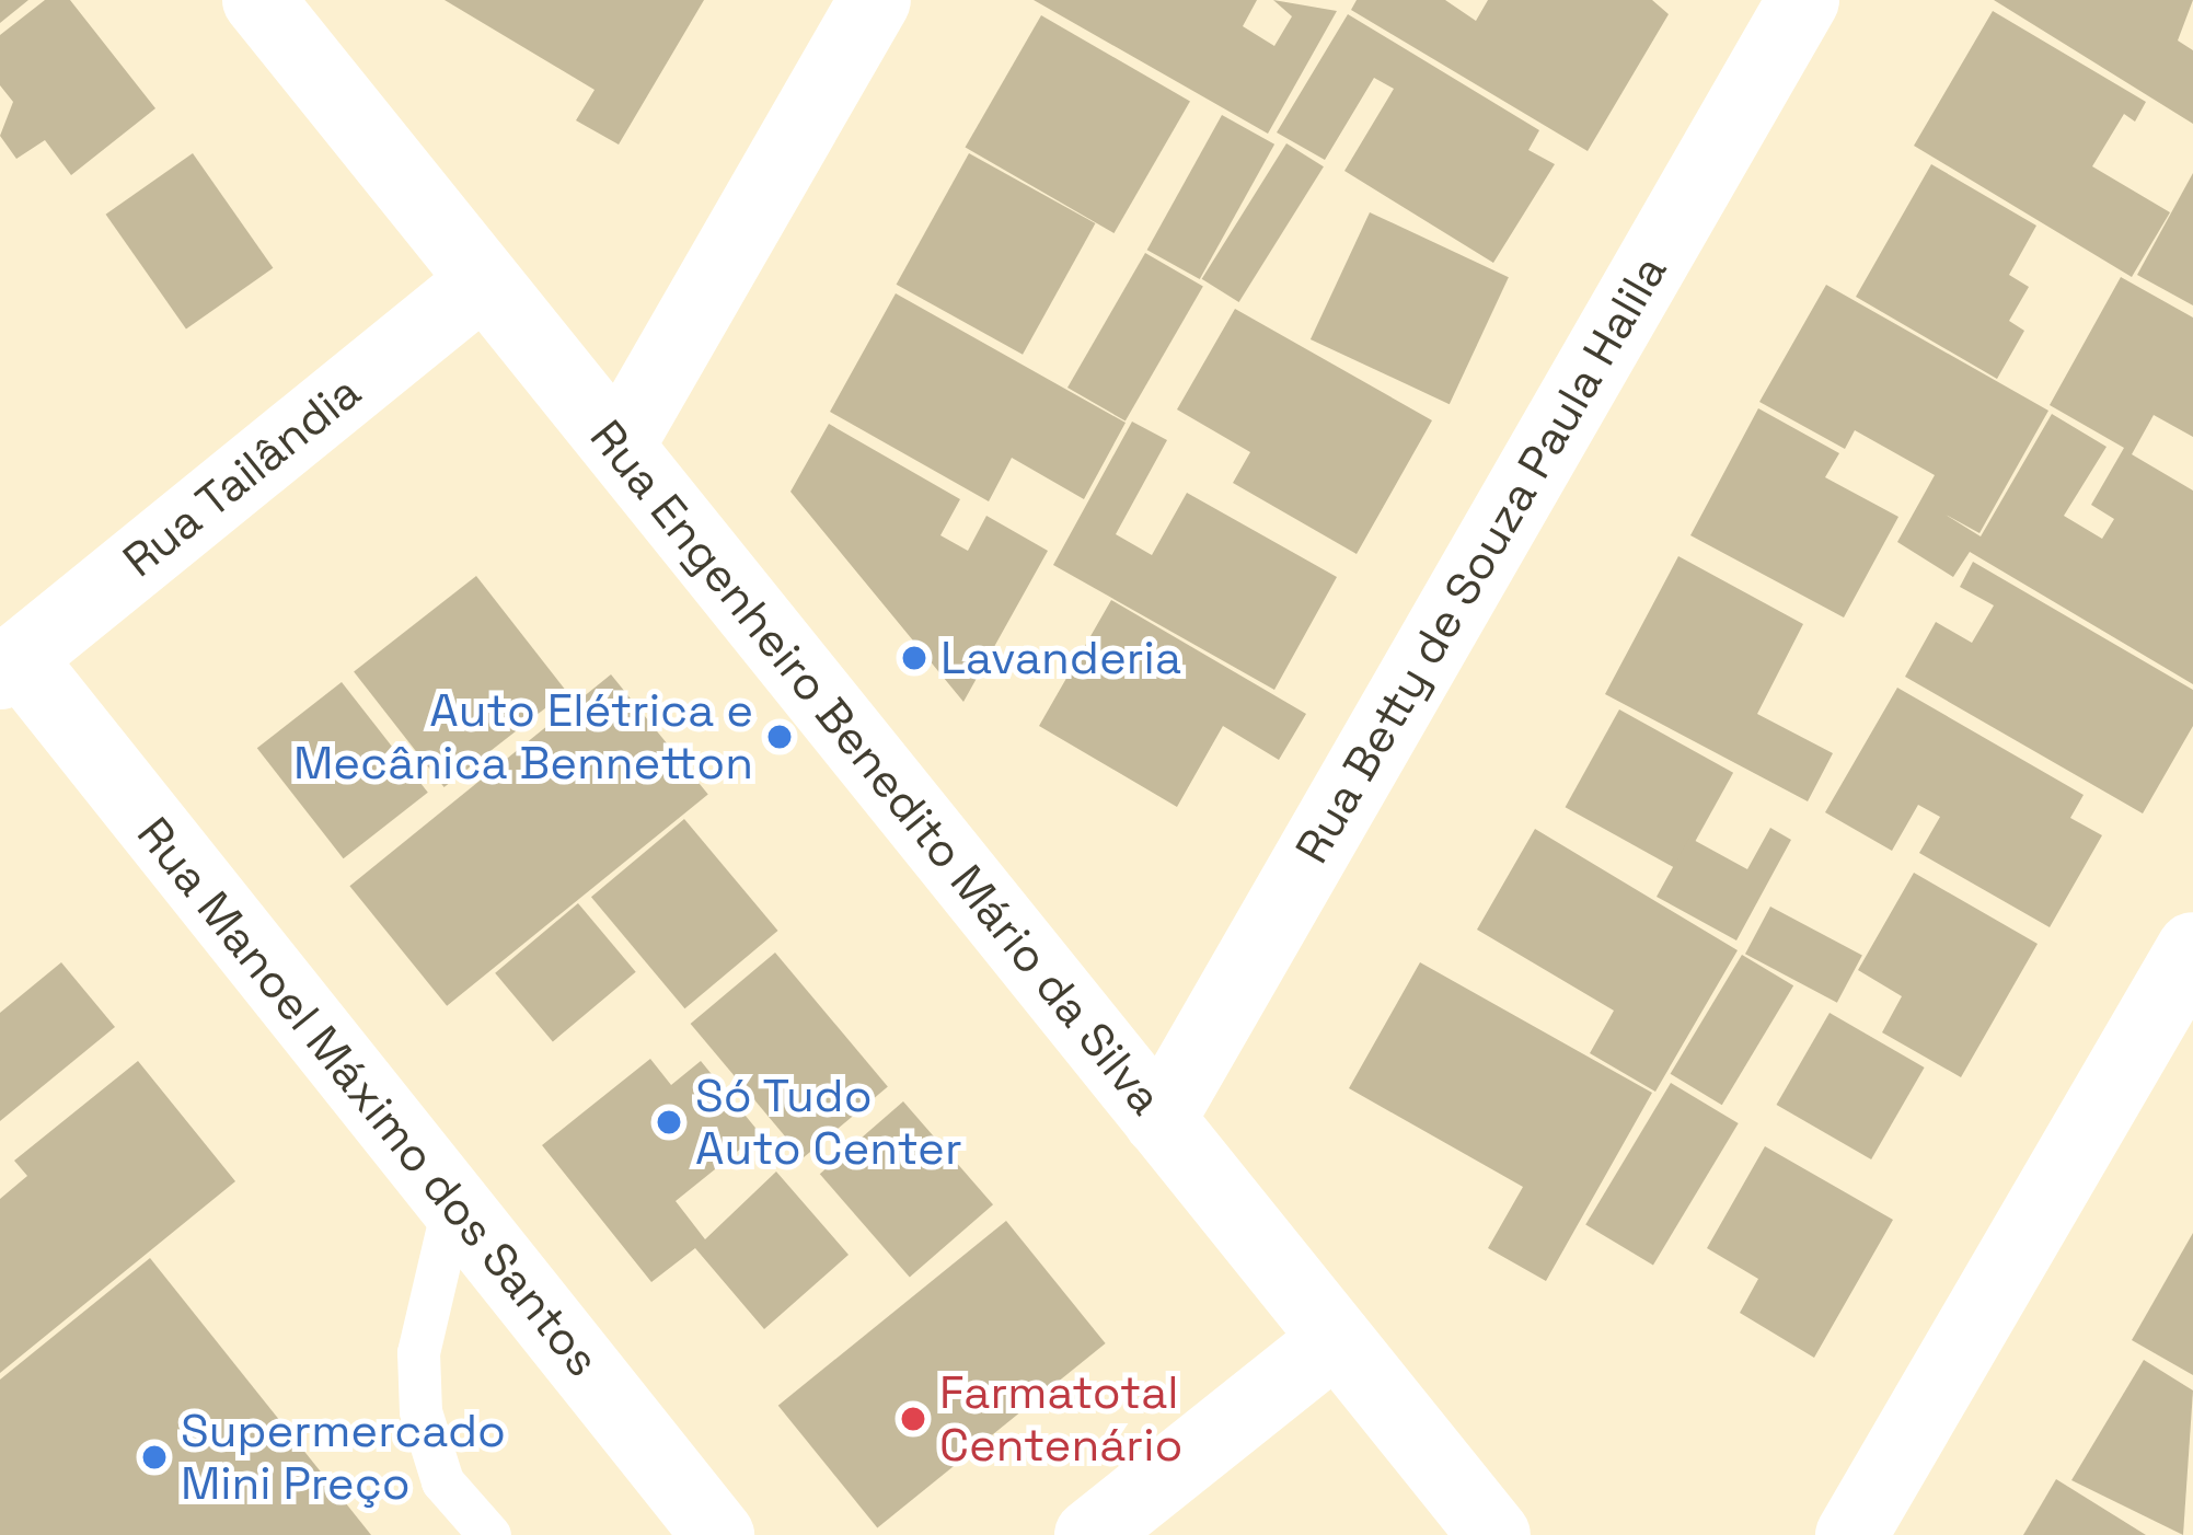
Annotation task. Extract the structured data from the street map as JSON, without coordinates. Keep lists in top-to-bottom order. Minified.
{"streets":{"street":["Rua Tailândia","Rua Betty de Souza Paula Halila","Rua Engenheiro Benedito Mário da Silva","Rua Manoel Máximo dos Santos"]},"crossings":[["Rua Tailândia","Rua Engenheiro Benedito Mário da Silva"],["Rua Tailândia","Rua Manoel Máximo dos Santos"],["Rua Betty de Souza Paula Halila","Rua Engenheiro Benedito Mário da Silva"]],"places":["Lavanderia","Auto Elétrica e Mecânica Bennetton","Só Tudo Auto Center","Farmatotal Centenário","Supermercado Mini Preço"]}
